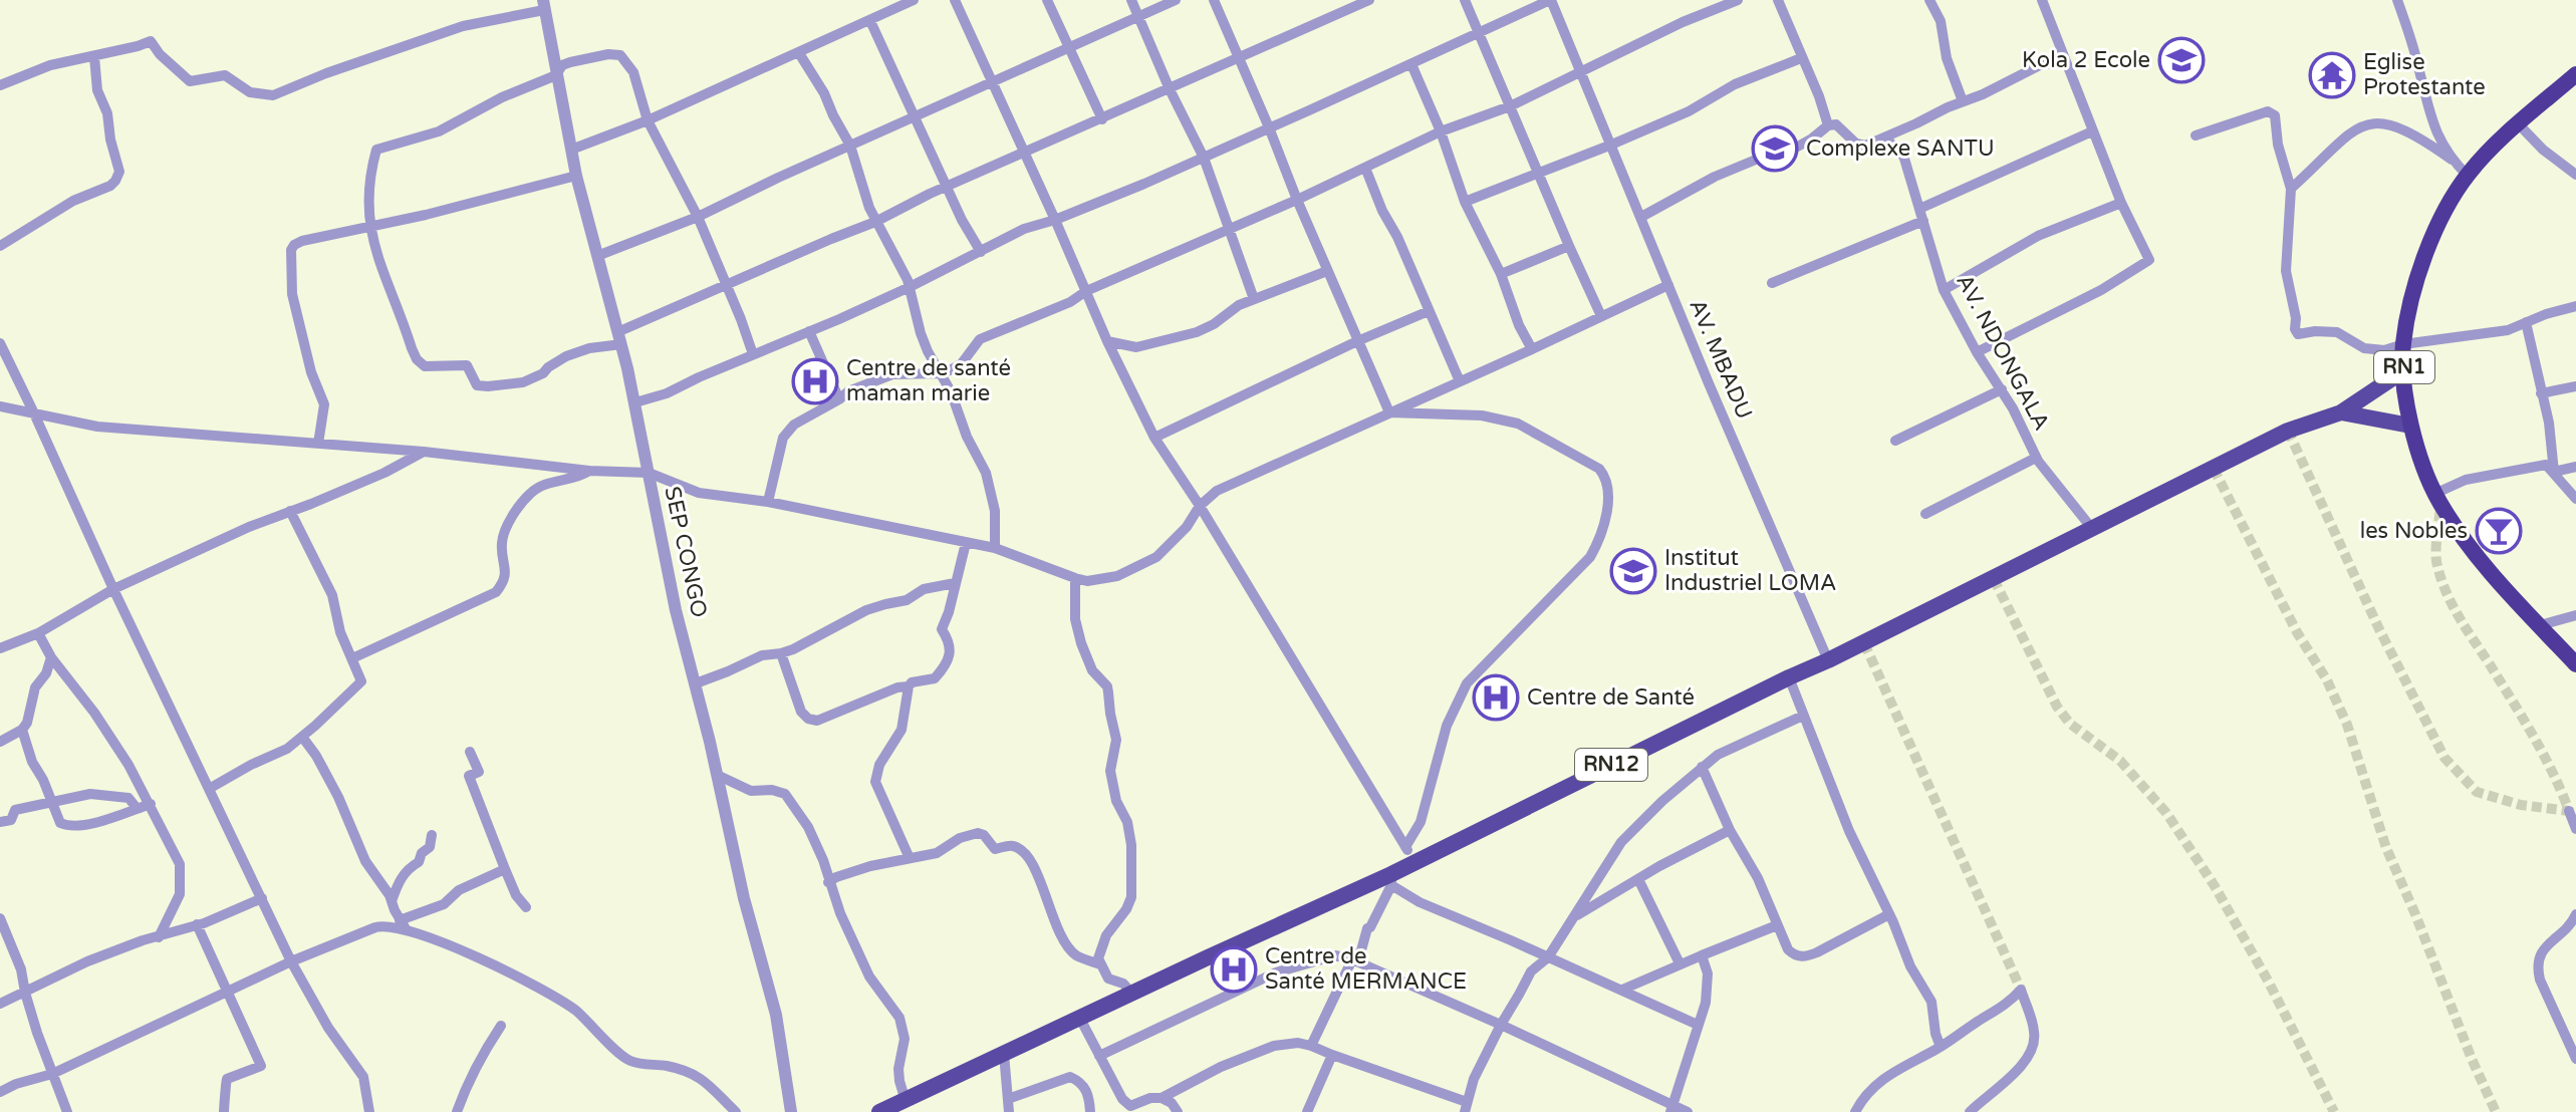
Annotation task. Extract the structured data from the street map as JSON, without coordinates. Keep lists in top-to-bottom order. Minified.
{"streets":{"highway":["RN1"],"main road":["RN12"],"street":["AV. NDONGALA","AV. MBADU","SEP CONGO"]},"crossings":[["AV. NDONGALA","RN12"],["AV. MBADU","RN12"],["RN1","RN12"]],"places":{"school or university":["Kola 2 Ecole","Complexe SANTU","Institut Industriel LOMA"],"temple":["Eglise Protestante"],"hospital":["Centre de santé maman marie","Centre de Santé","Centre de Santé MERMANCE"],"bar":["les Nobles"]}}
